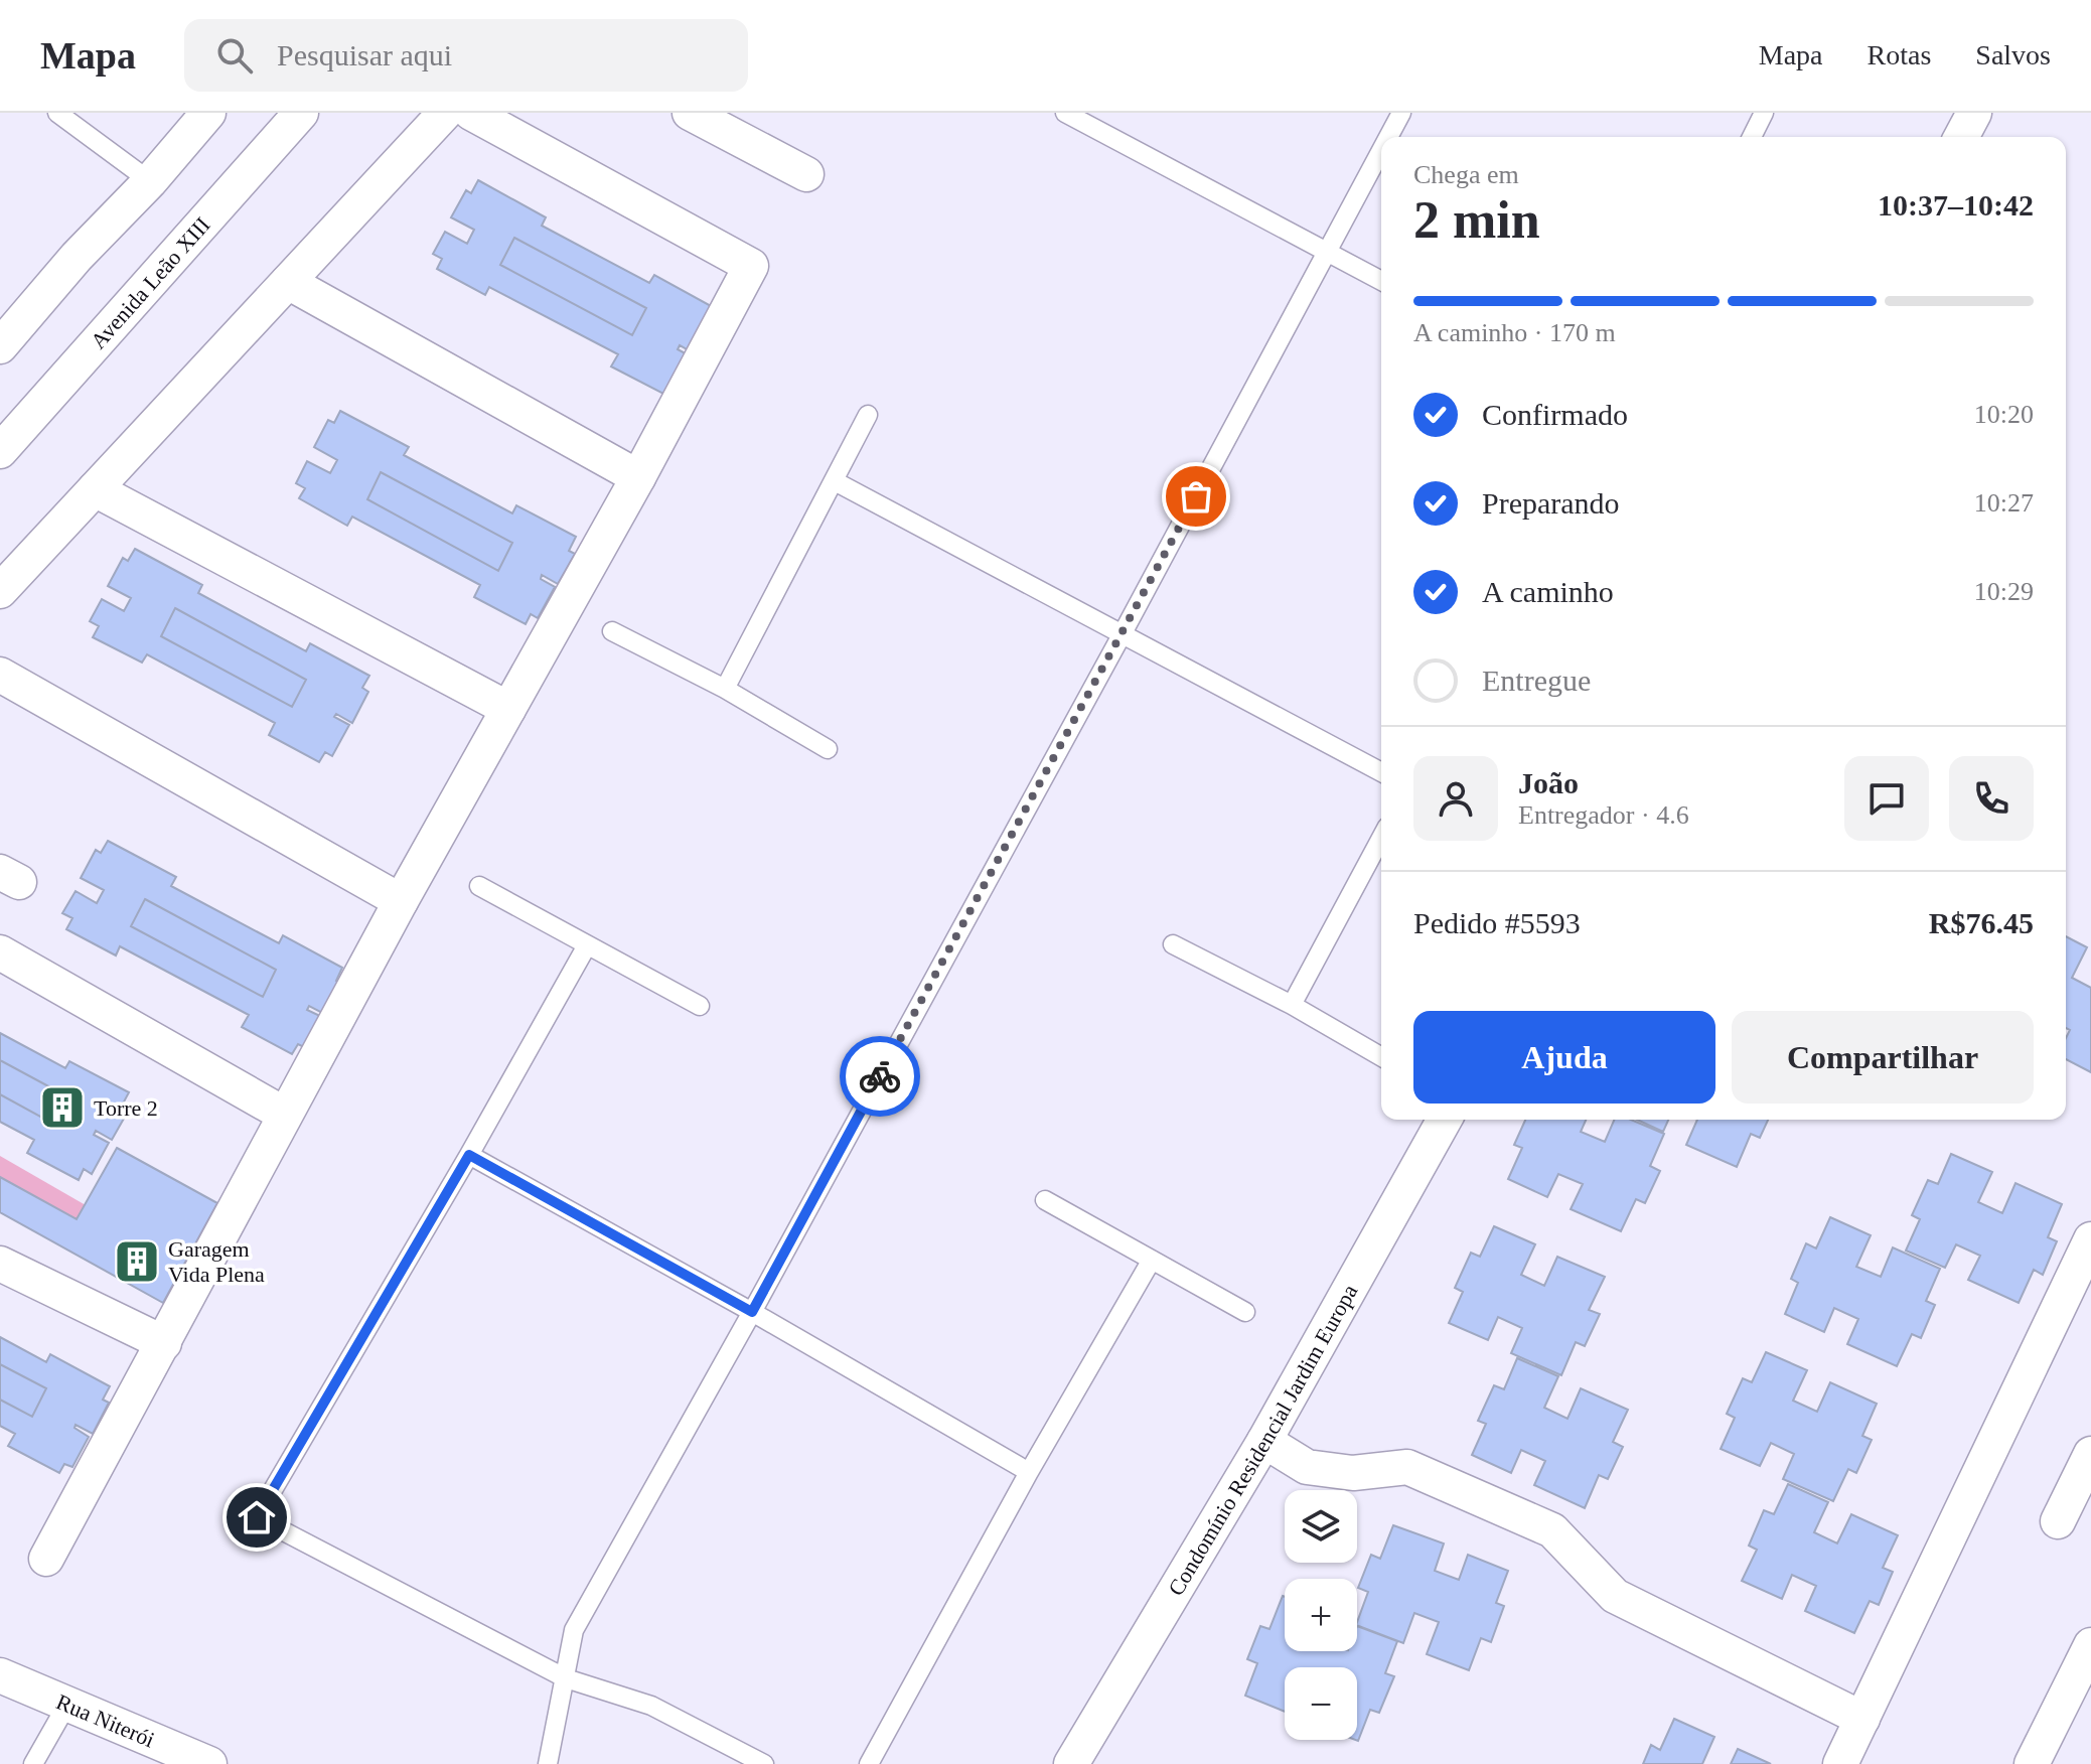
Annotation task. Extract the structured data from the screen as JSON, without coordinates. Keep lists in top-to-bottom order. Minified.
{"streets":{"street":["Avenida Leão XIII","Condomínio Residencial Jardim Europa","Rua Niterói"]},"places":{"building":["Torre 2","Garagem Vida Plena"]},"page":{"header":"Mapa","search":"Pesquisar aqui","nav":["Mapa","Rotas","Salvos"],"heading":["2 min","Chega em","10:37–10:42"],"panel":["João","Entregador · 4.6","Pedido #5593","R$76.45"],"bar":"A caminho · 170 m","list":[["Confirmado","10:20"],["Preparando","10:27"],["A caminho","10:29"],"Entregue"],"buttons":["Ajuda","Compartilhar"],"map_buttons":["+","−"]}}
